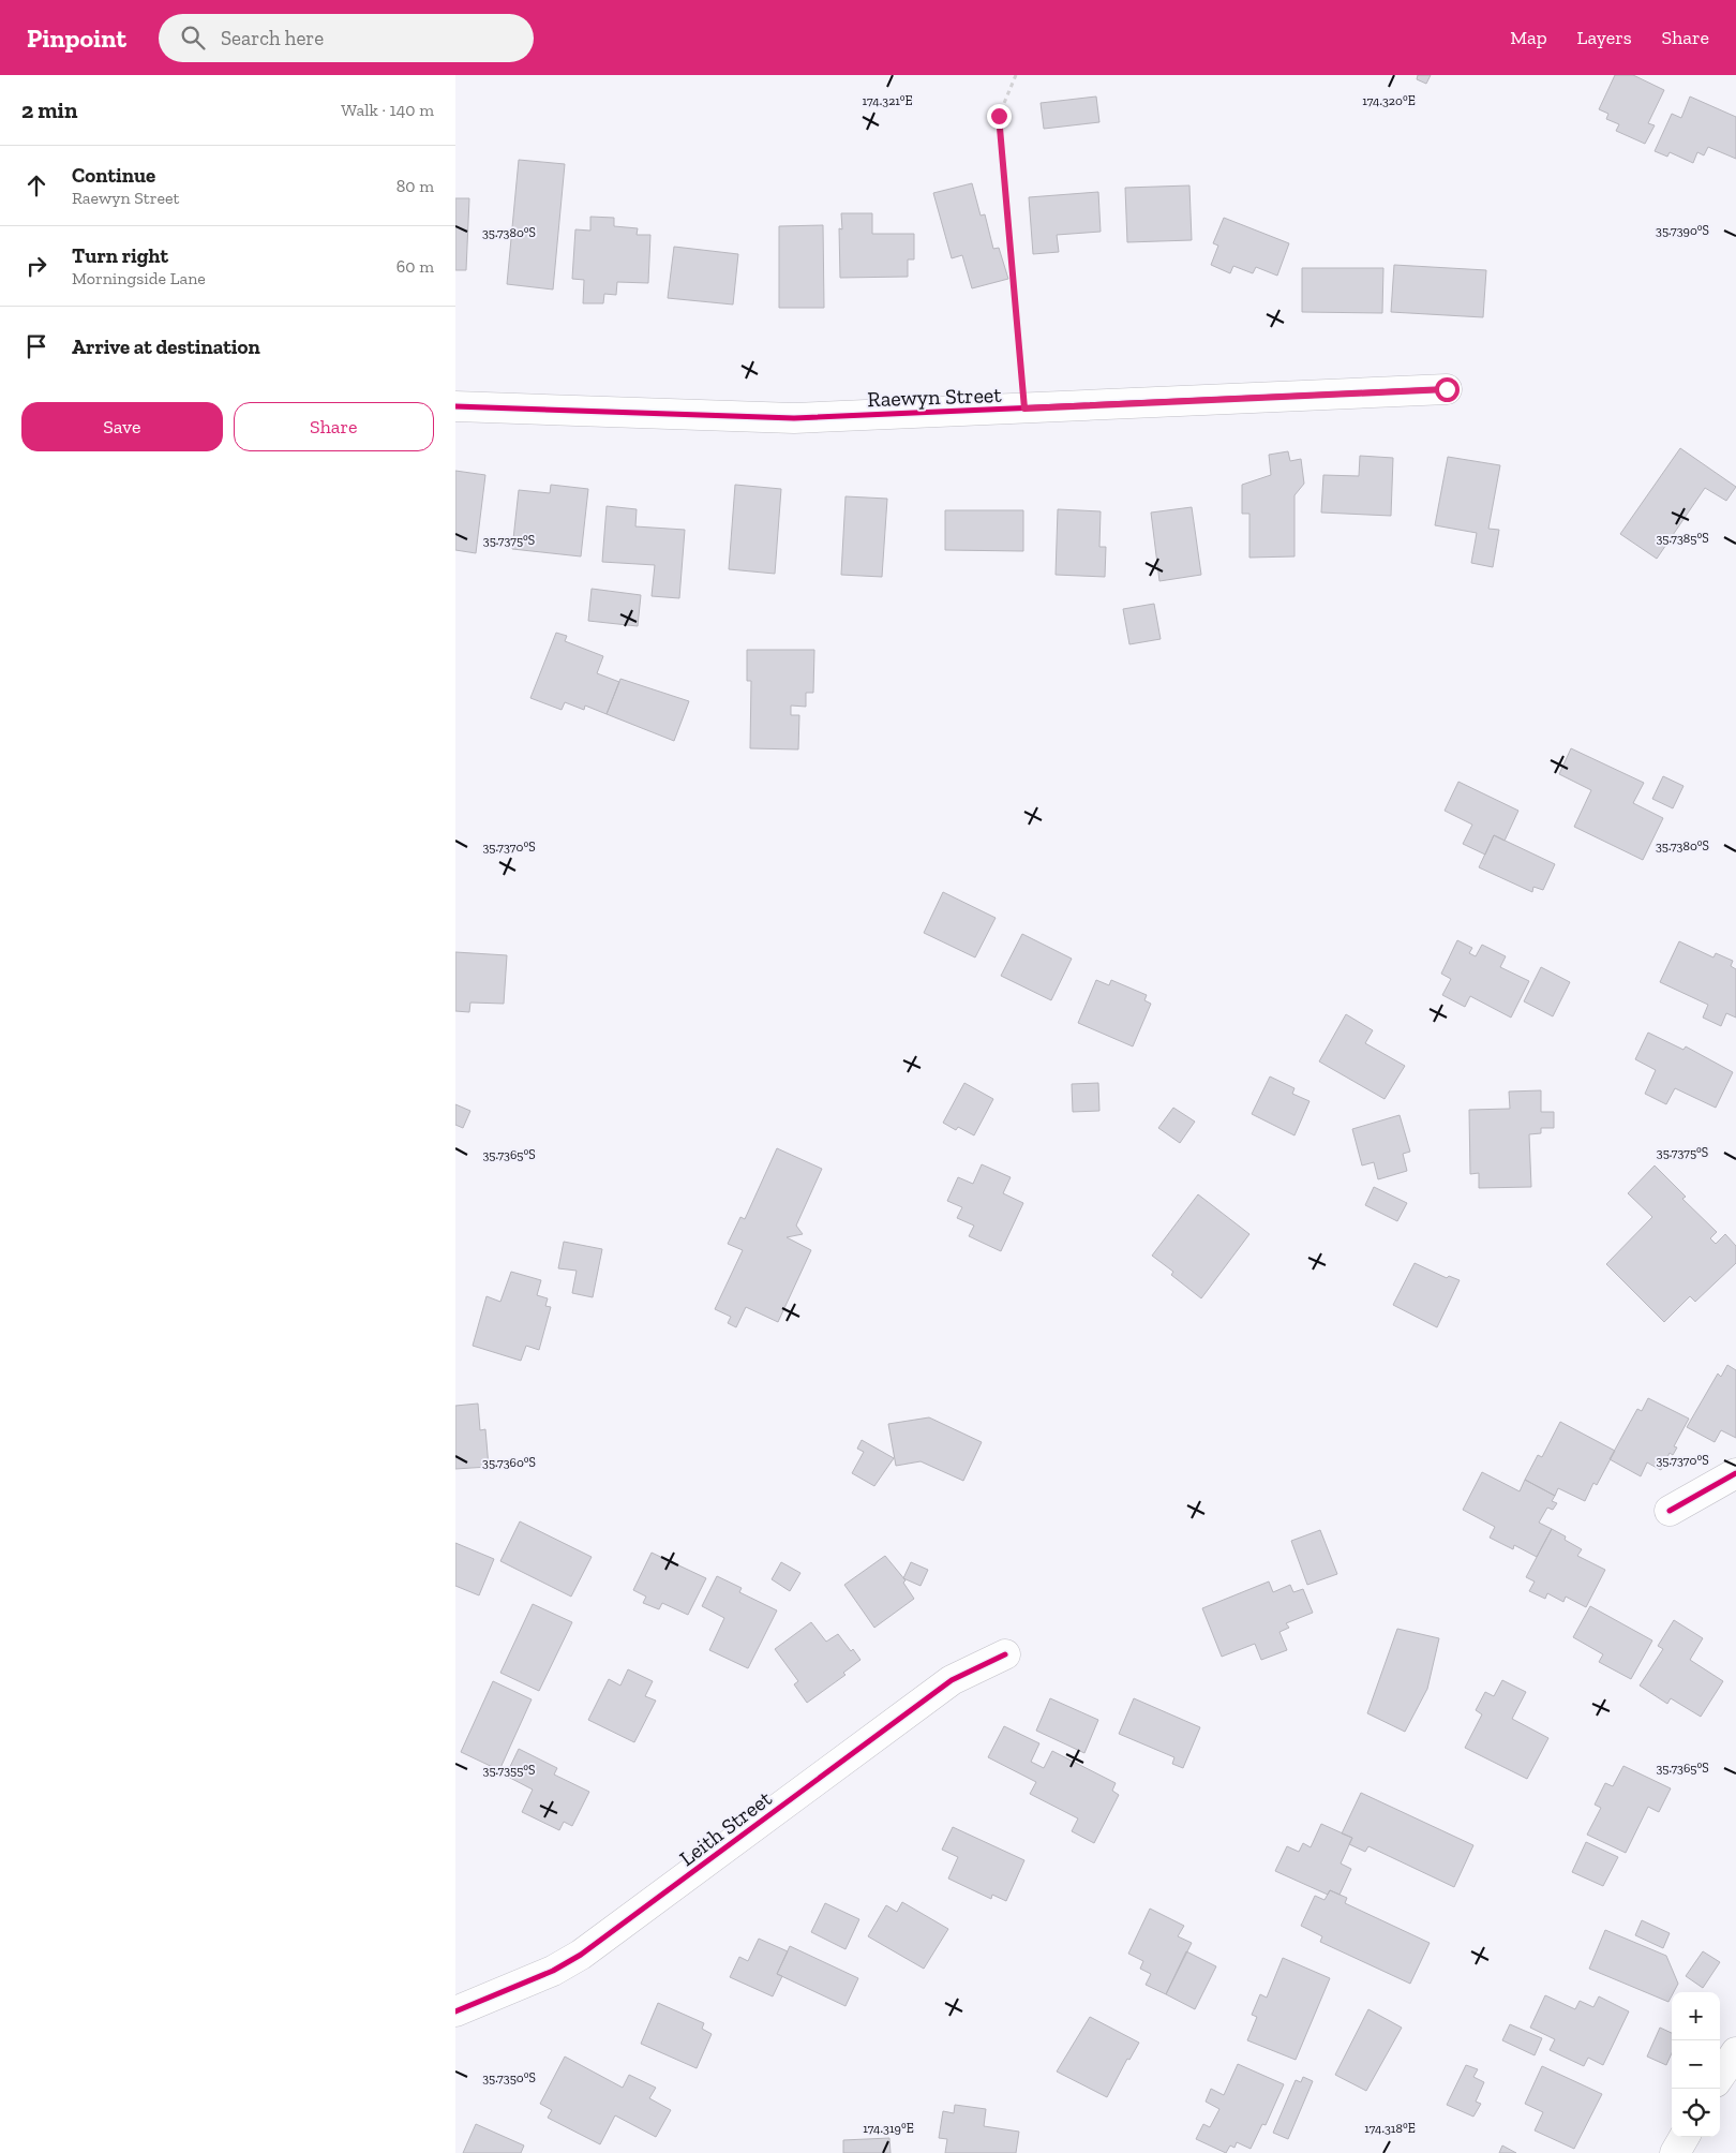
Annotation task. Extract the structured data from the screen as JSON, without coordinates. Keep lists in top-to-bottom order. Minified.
{"streets":{"street":["Raewyn Street","Leith Street"]},"page":{"header":"Pinpoint","search":"Search here","nav":["Map","Layers","Share"],"heading":["2 min","Walk · 140 m"],"list":[["Continue","Raewyn Street","80 m"],["Turn right","Morningside Lane","60 m"],"Arrive at destination"],"buttons":["Save","Share"],"map_buttons":["+","−"]},"coordinates":["174.321°E","174.320°E","35.7390°S","35.7380°S","35.7385°S","35.7375°S","35.7370°S","35.7365°S","35.7360°S","35.7355°S","35.7350°S","174.319°E","174.318°E"]}
